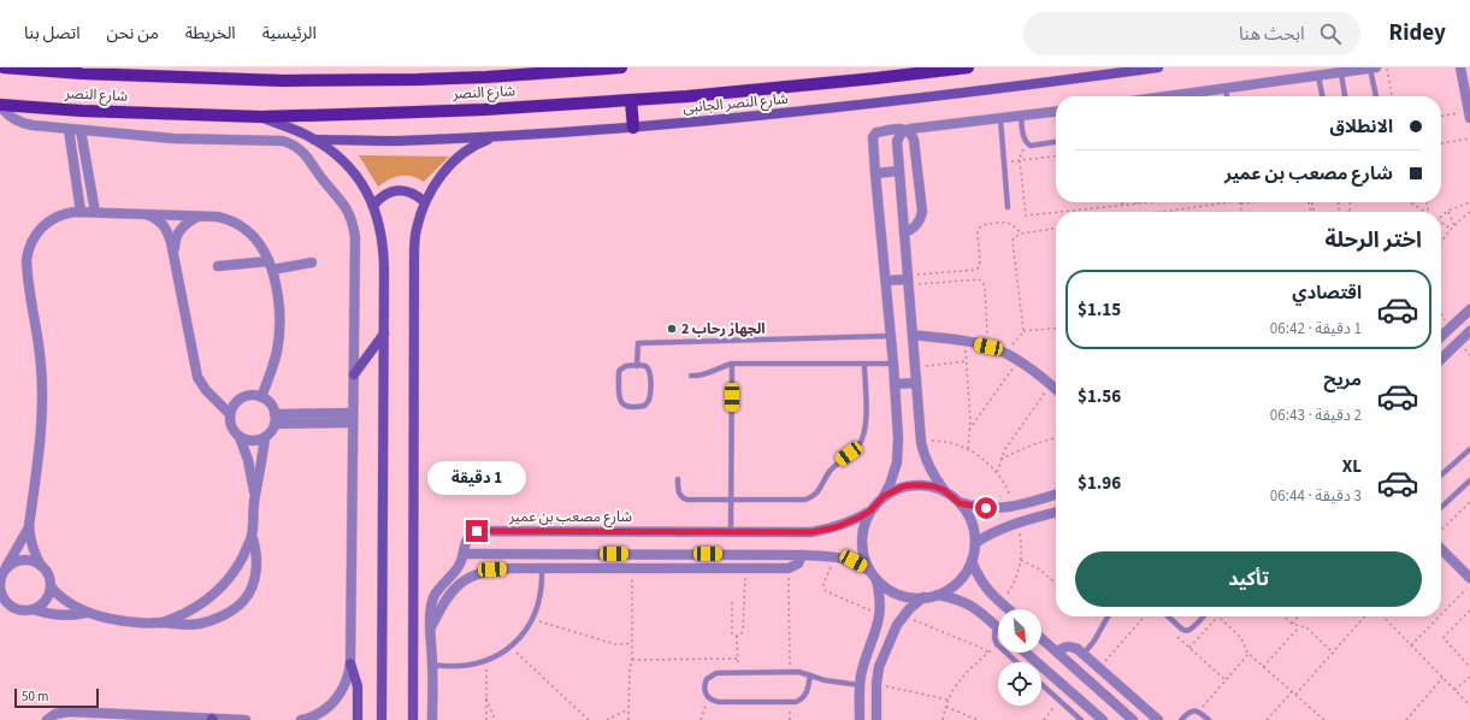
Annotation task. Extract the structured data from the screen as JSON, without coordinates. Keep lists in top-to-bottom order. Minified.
{"streets":{"main road":["شارع النصر","شارع النصر الجانبى"],"street":["شارع مصعب بن عمير"]},"places":["الجهاز رحاب 2"],"scale_bar":"50 m","north":"bottom right","page":{"header":"Ridey","search":"ابحث هنا","nav":["الرئيسية","الخريطة","من نحن","اتصل بنا"],"banner":["الانطلاق","شارع مصعب بن عمير"],"heading":"اختر الرحلة","list":[{"name":"اقتصادي","note":"1 دقيقة · 06:42","value":"$1.15"},{"name":"مريح","note":"2 دقيقة · 06:43","value":"$1.56"},{"name":"XL","note":"3 دقيقة · 06:44","value":"$1.96"}],"bubble":"1 دقيقة","buttons":"تأكيد","scale":"50 m"}}
